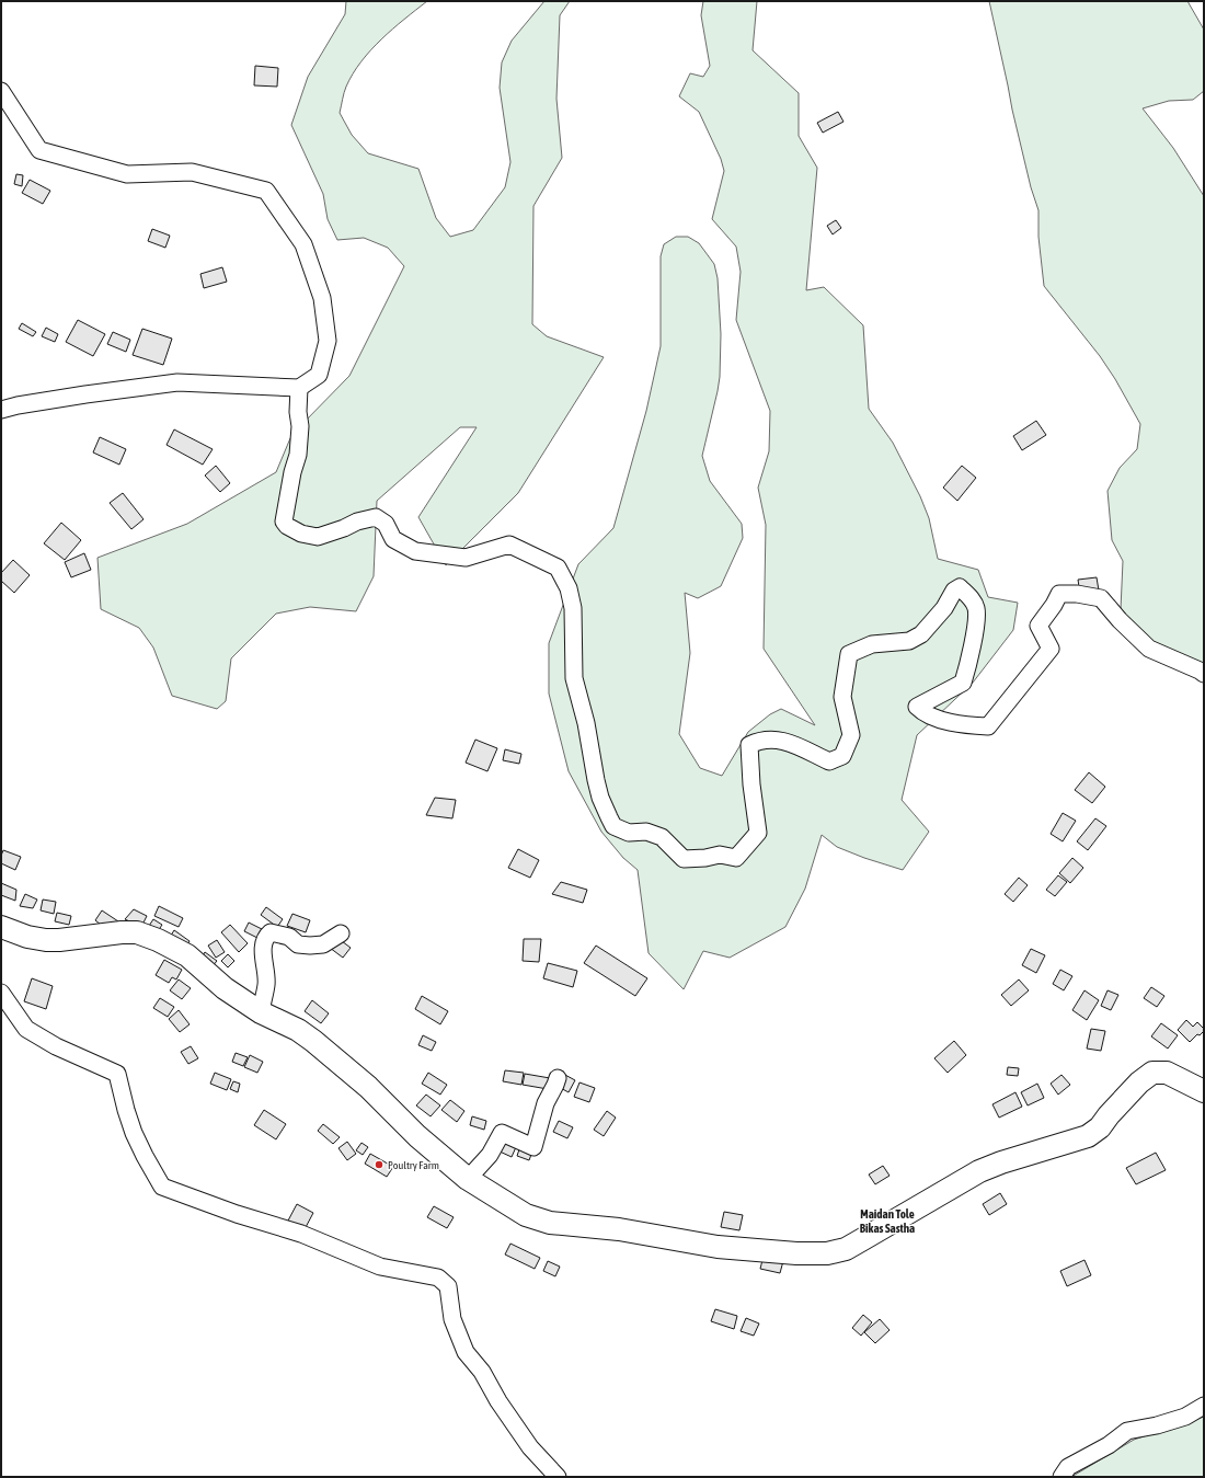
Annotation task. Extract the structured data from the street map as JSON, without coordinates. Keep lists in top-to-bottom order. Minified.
{"districts":["Maidan Tole Bikas Sastha"],"places":["Poultry Farm"]}
